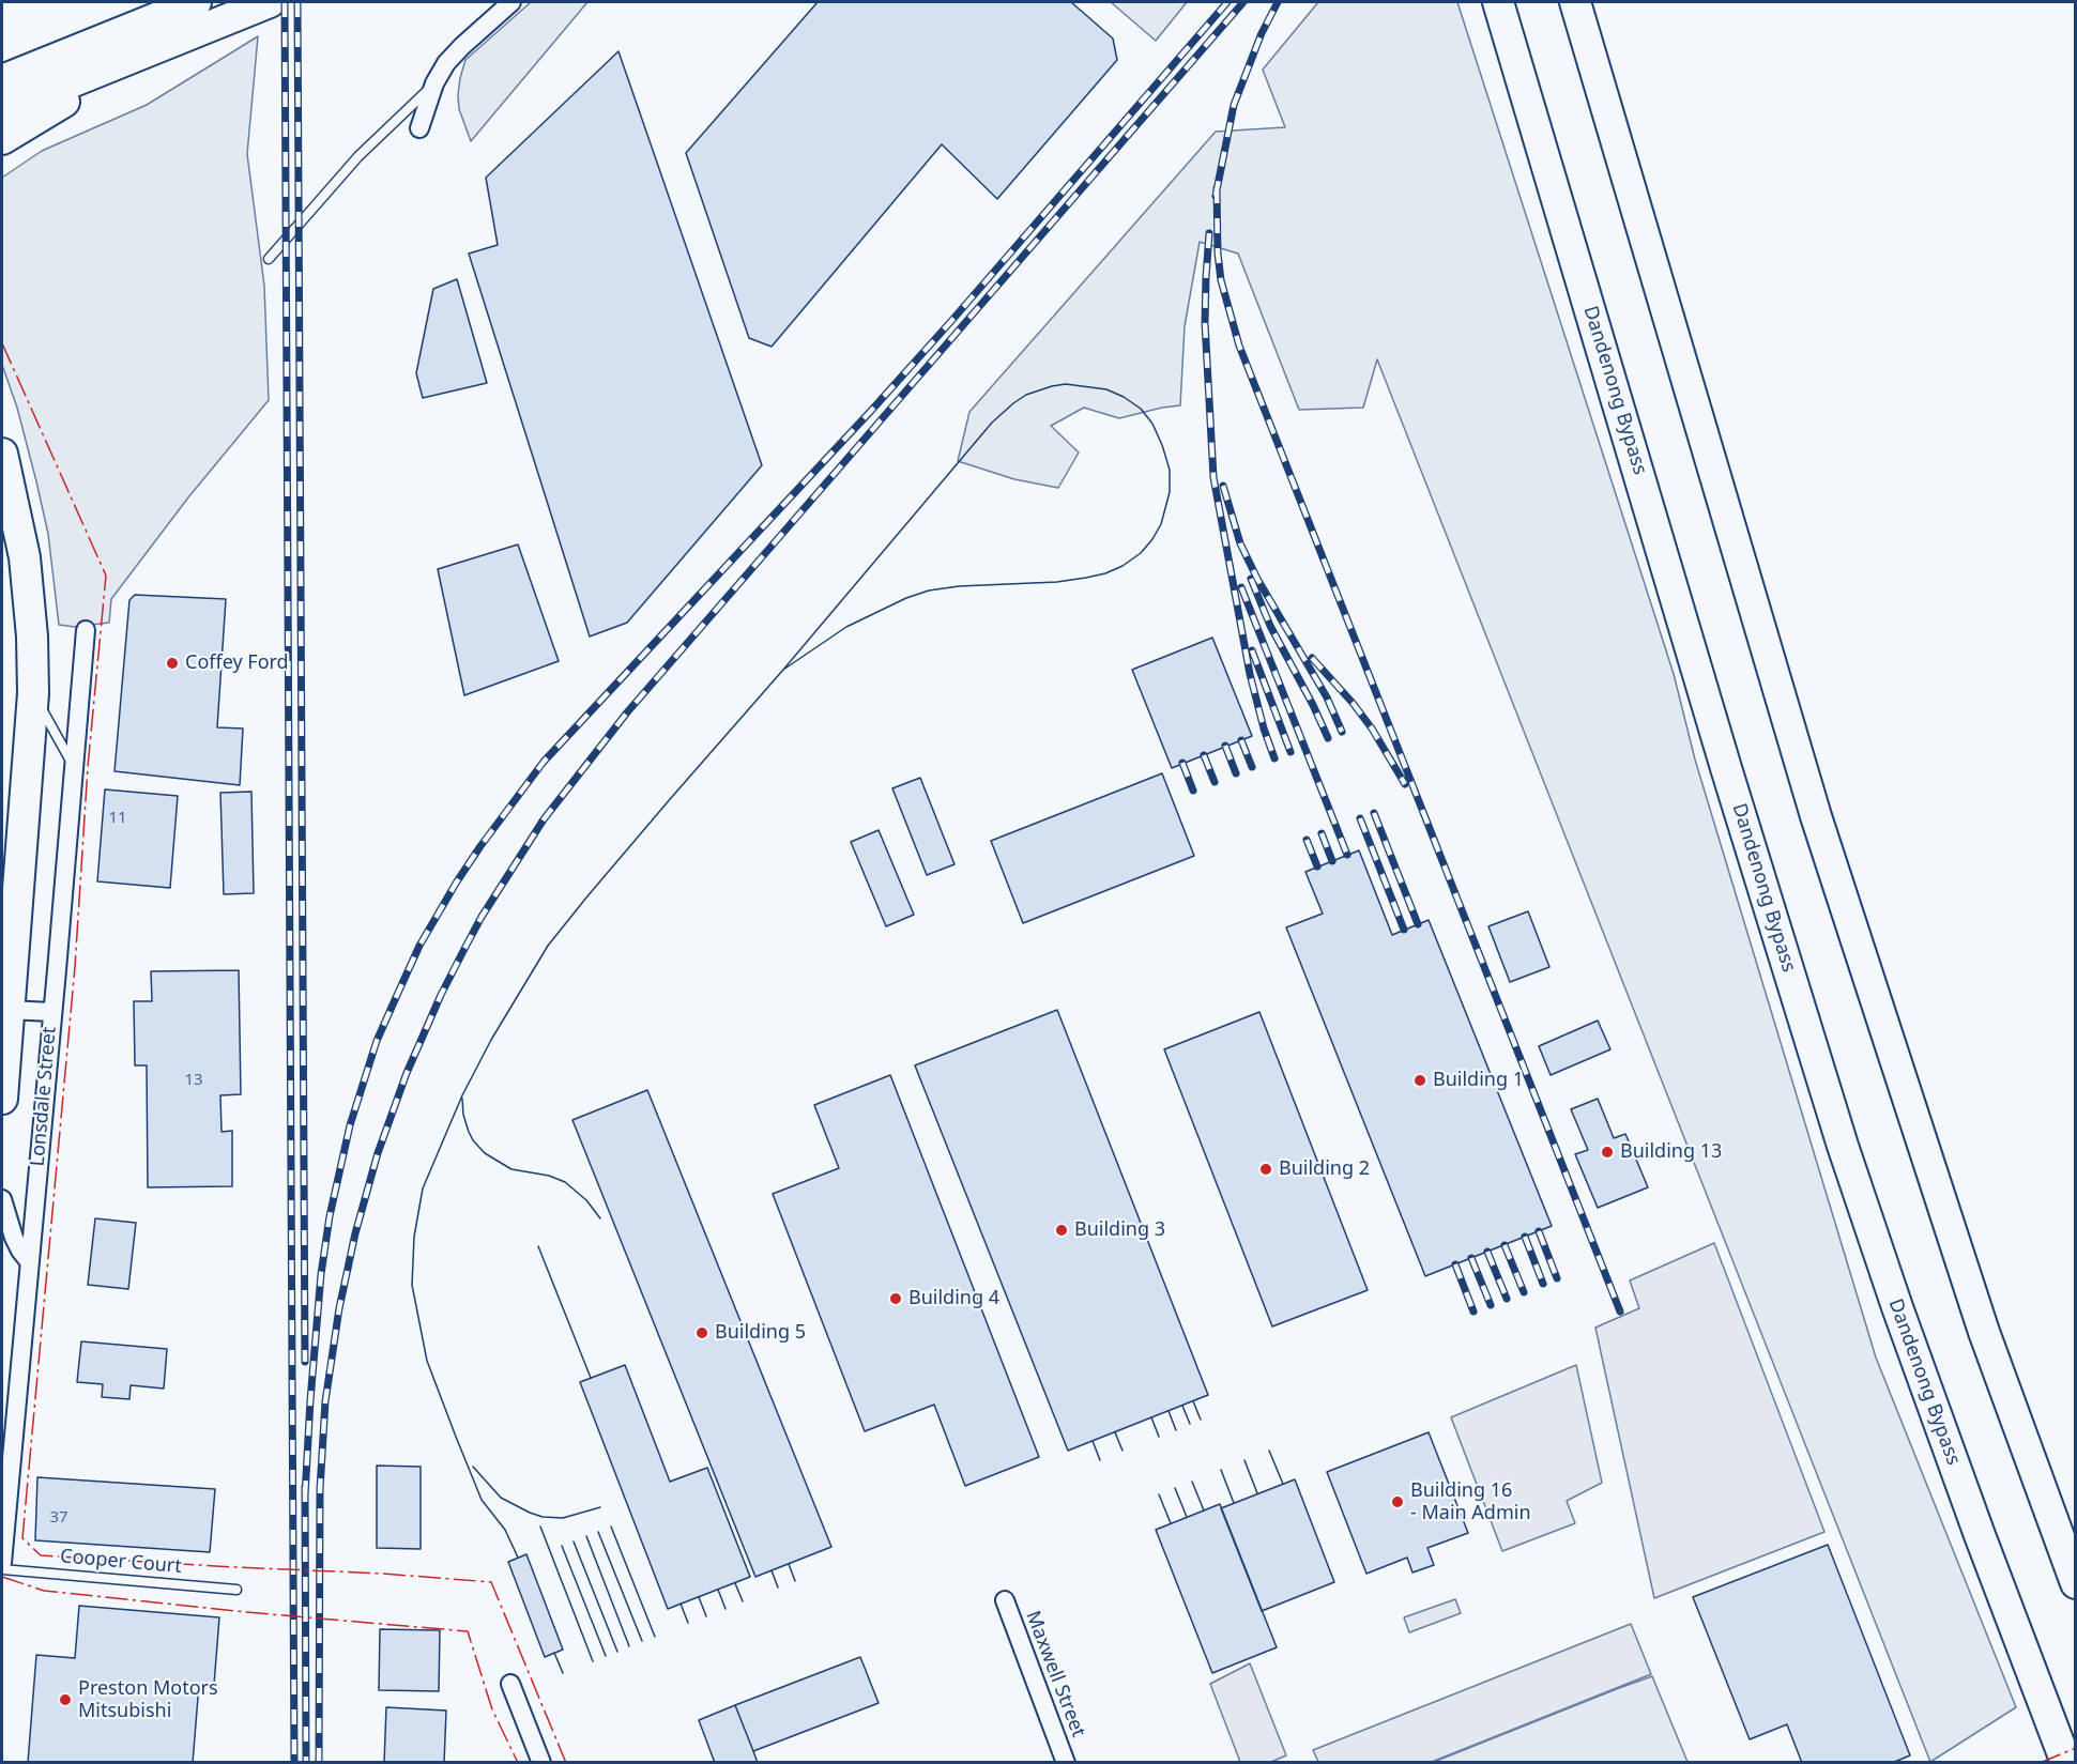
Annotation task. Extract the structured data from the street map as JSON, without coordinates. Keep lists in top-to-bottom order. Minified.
{"streets":{"highway":["Dandenong Bypass"],"street":["Lonsdale Street","Maxwell Street"],"lane":["Cooper Court"]},"places":["Coffey Ford","Building 1","Building 13","Building 2","Building 3","Building 4","Building 5","Building 16 - Main Admin","Preston Motors Mitsubishi"],"house_numbers":["11","13","37"]}
